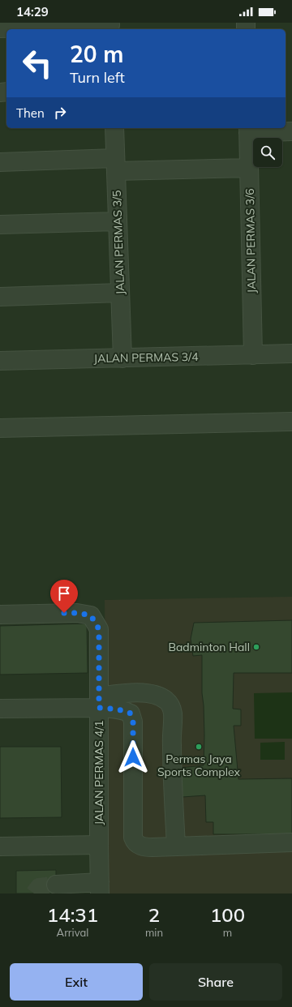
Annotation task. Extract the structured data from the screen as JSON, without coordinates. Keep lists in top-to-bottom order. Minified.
{"streets":{"street":["JALAN PERMAS 3/6","JALAN PERMAS 3/5","JALAN PERMAS 3/4","JALAN PERMAS 4/1"]},"crossings":[["JALAN PERMAS 3/6","JALAN PERMAS 3/4"],["JALAN PERMAS 3/5","JALAN PERMAS 3/4"]],"places":["Badminton Hall","Permas Jaya Sports Complex"],"page":{"status":"14:29","turn":["20 m","Turn left"],"then":"Then","eta":["14:31","Arrival","2","min","100","m"],"buttons":["Exit","Share"]}}
